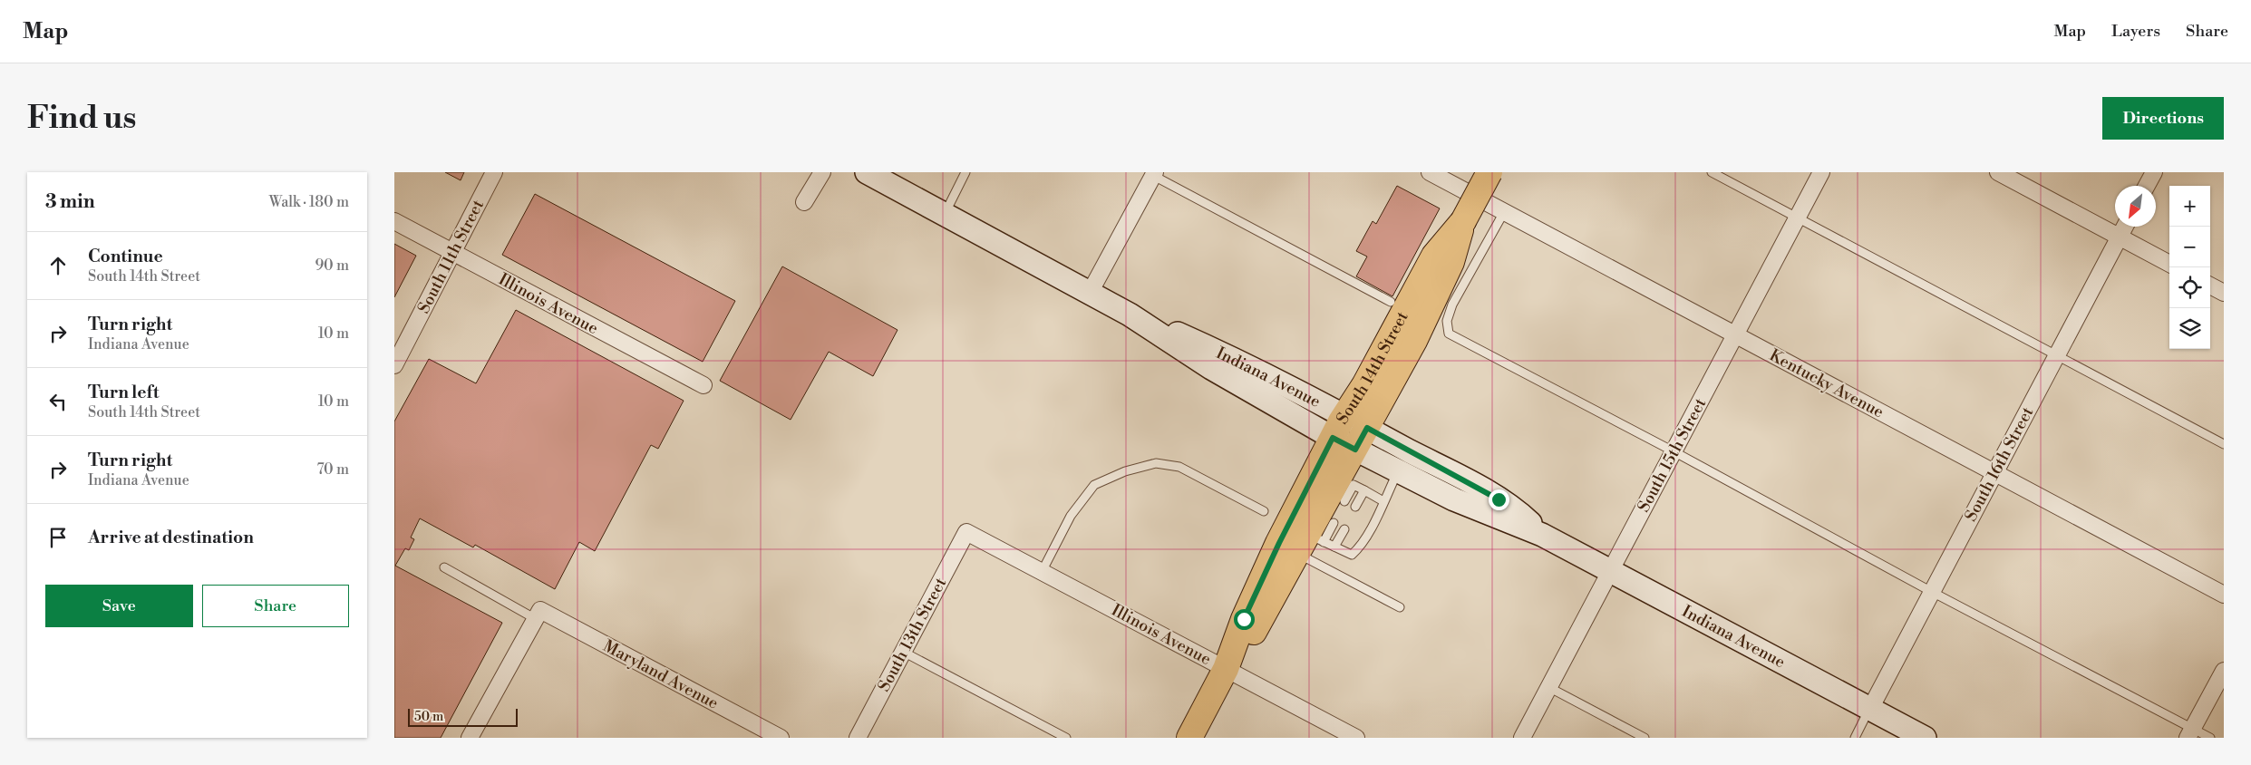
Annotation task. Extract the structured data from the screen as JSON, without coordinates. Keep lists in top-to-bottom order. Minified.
{"streets":{"main road":["South 14th Street","Indiana Avenue"],"street":["South 11th Street","Illinois Avenue","Kentucky Avenue","South 15th Street","South 16th Street","South 13th Street","Maryland Avenue"]},"crossings":[["South 11th Street","Illinois Avenue"],["Illinois Avenue","South 14th Street"],["Illinois Avenue","South 13th Street"],["South 14th Street","Indiana Avenue"],["Indiana Avenue","South 15th Street"],["Indiana Avenue","South 16th Street"],["Kentucky Avenue","South 15th Street"],["Kentucky Avenue","South 16th Street"]],"scale_bar":"50 m","north":"bottom left","page":{"header":"Map","nav":["Map","Layers","Share"],"buttons":["Directions",["Save","Share"]],"title":"Find us","heading":["3 min","Walk · 180 m"],"map_buttons":["+","−"],"list":[["Continue","South 14th Street","90 m"],["Turn right","Indiana Avenue","10 m"],["Turn left","South 14th Street","10 m"],["Turn right","Indiana Avenue","70 m"],"Arrive at destination"],"scale":"50 m"}}
